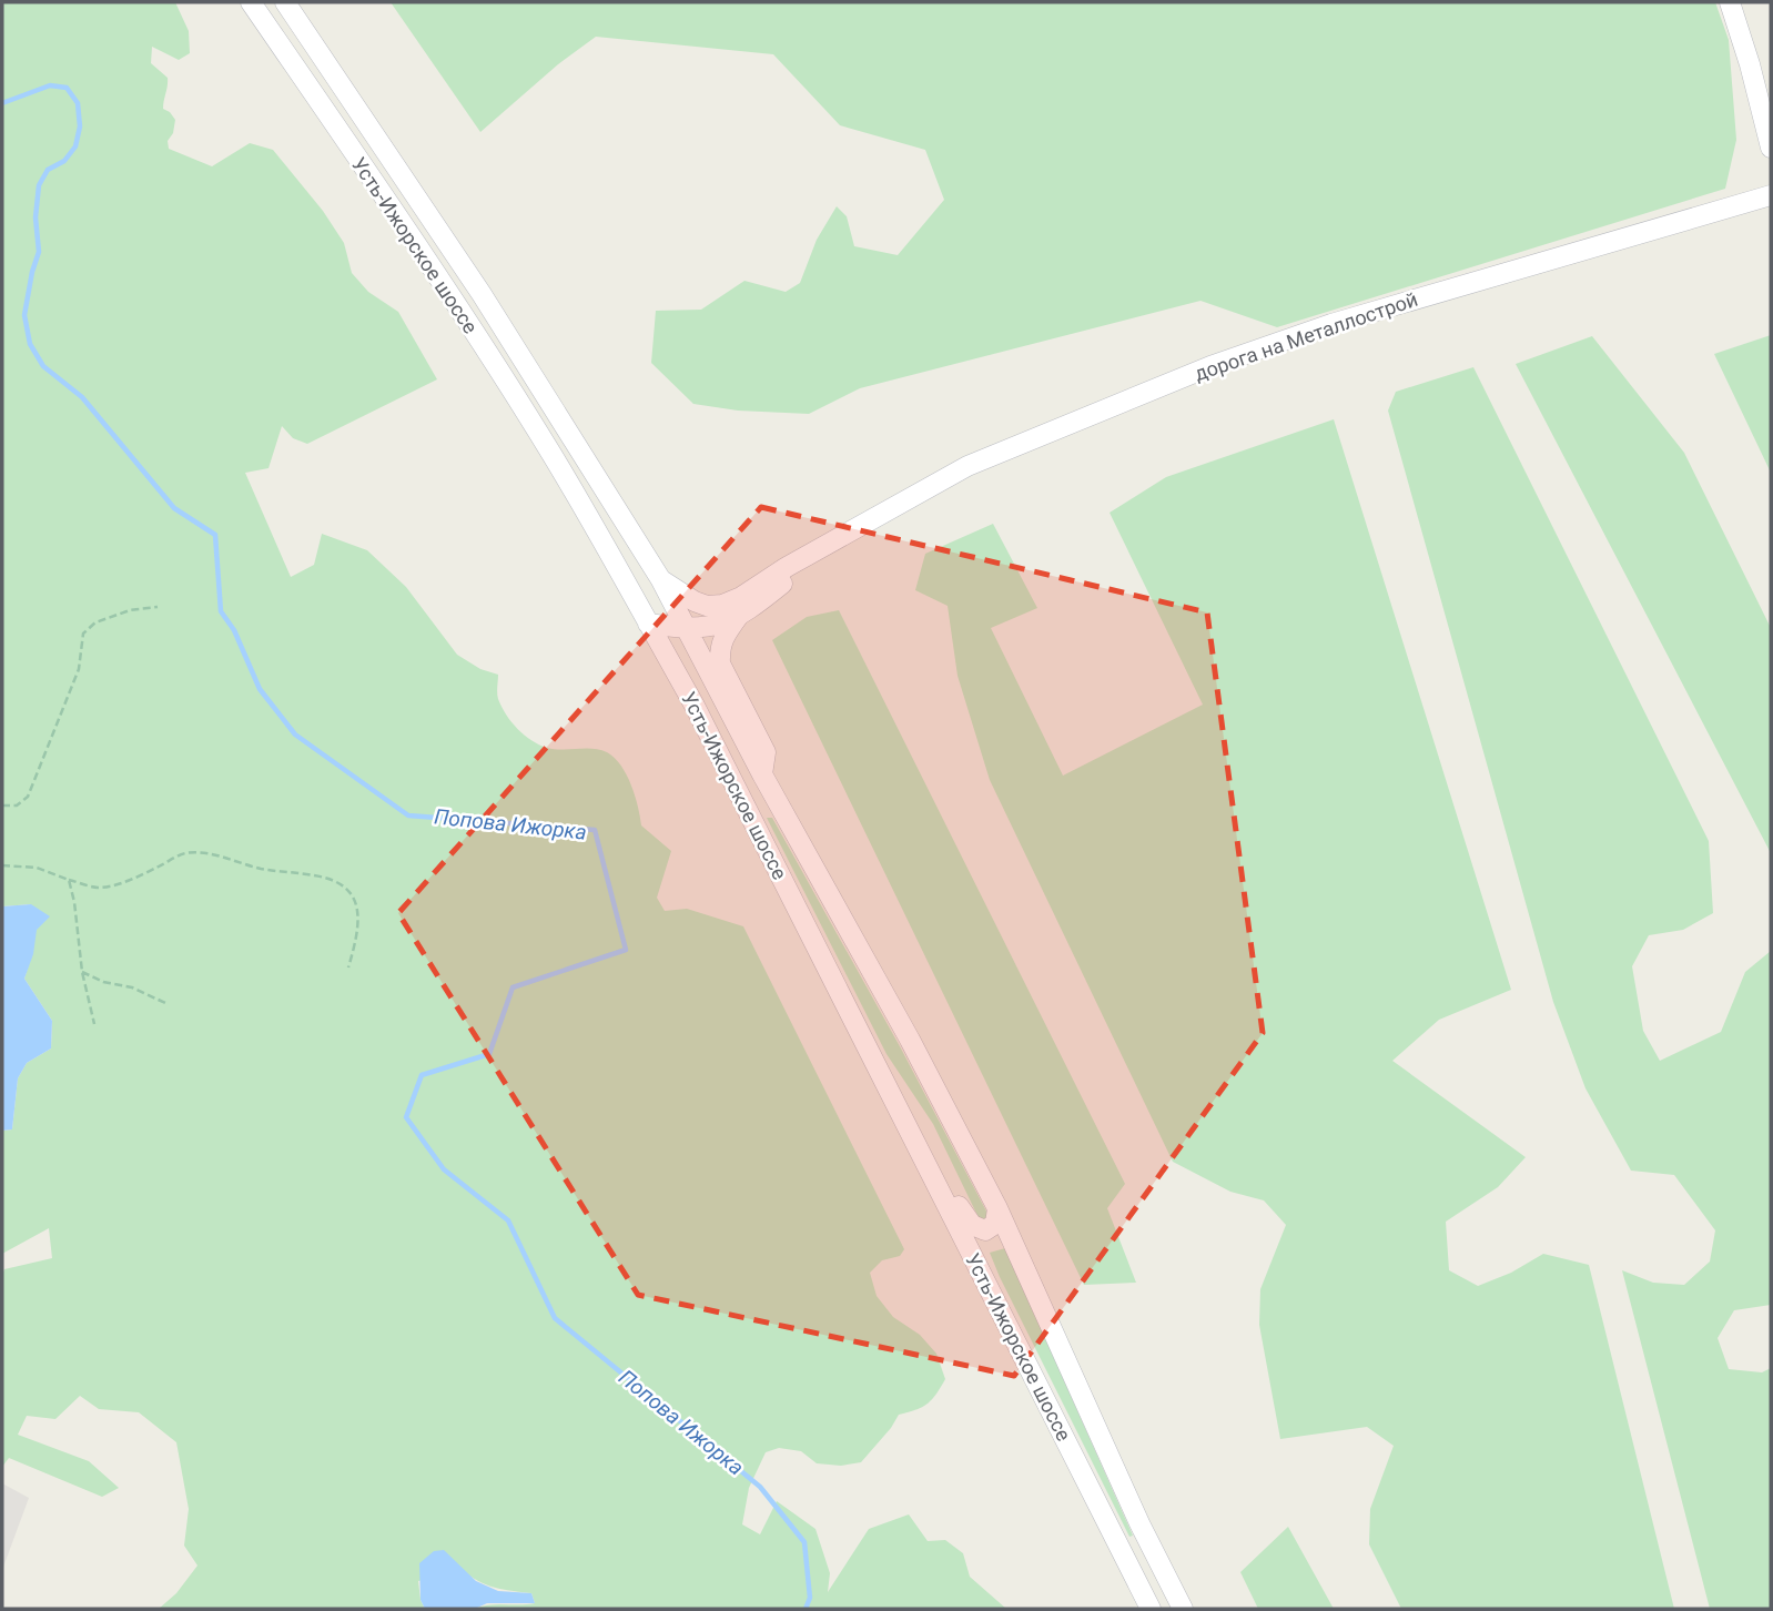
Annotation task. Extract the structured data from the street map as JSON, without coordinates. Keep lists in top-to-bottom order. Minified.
{"streets":{"street":["Усть-Ижорское шоссе","дорога на Металлострой"]},"crossings":[["Усть-Ижорское шоссе","дорога на Металлострой"]],"water":["Попова Ижорка"]}
